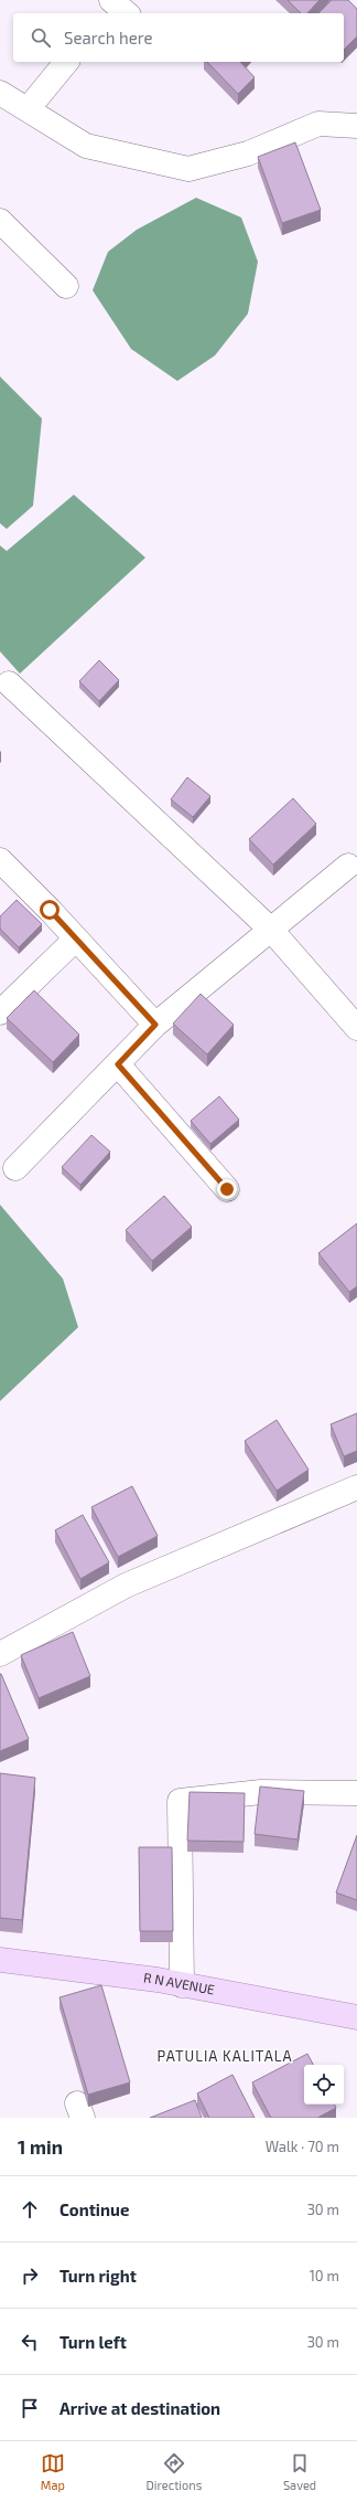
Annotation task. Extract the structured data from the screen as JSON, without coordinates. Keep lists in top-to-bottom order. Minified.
{"streets":{"main road":["R N AVENUE"]},"districts":["PATULIA KALITALA"],"page":{"search":"Search here","heading":["1 min","Walk · 70 m"],"list":[["Continue","30 m"],["Turn right","10 m"],["Turn left","30 m"],"Arrive at destination"],"nav":["Map","Directions","Saved"]}}
